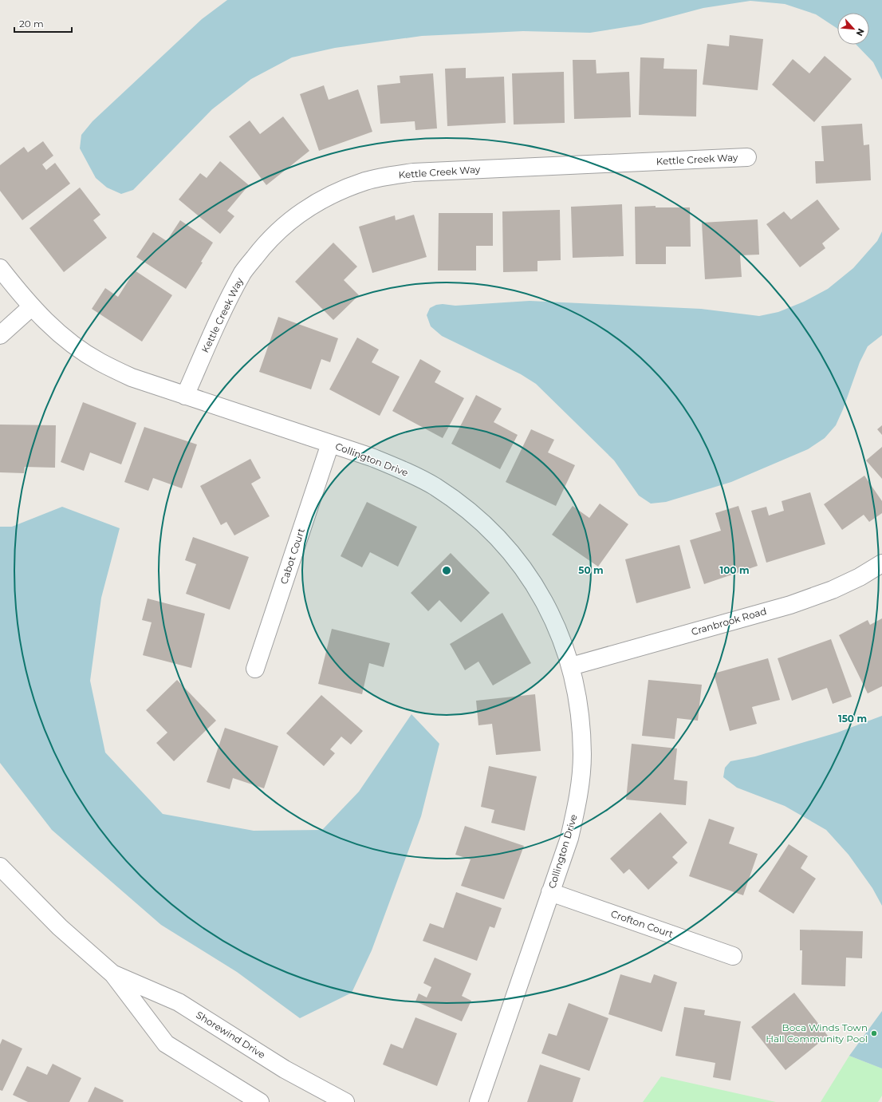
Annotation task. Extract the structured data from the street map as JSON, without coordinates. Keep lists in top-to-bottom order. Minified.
{"streets":{"street":["Kettle Creek Way","Collington Drive","Cabot Court","Cranbrook Road","Crofton Court","Shorewind Drive"]},"crossings":[["Kettle Creek Way","Collington Drive"],["Collington Drive","Cabot Court"],["Collington Drive","Cranbrook Road"],["Collington Drive","Crofton Court"]],"places":["Boca Winds Town Hall Community Pool"],"scale_bar":"20 m","north":"bottom right","rings":["50 m","100 m","150 m"]}
